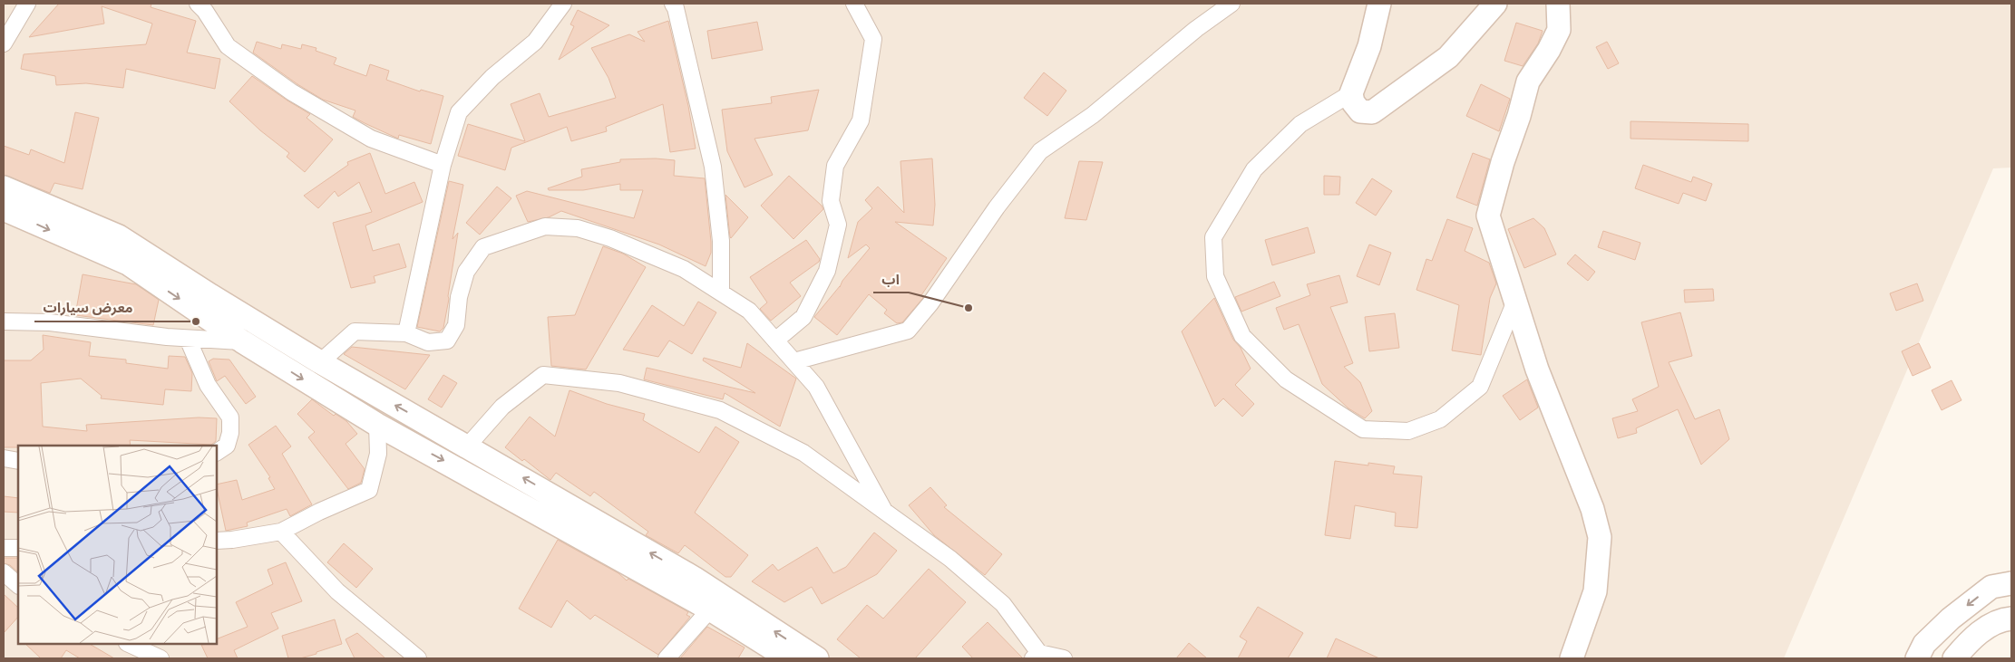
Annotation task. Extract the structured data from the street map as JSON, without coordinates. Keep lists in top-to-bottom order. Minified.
{"places":["اب","معرض سيارات"]}
